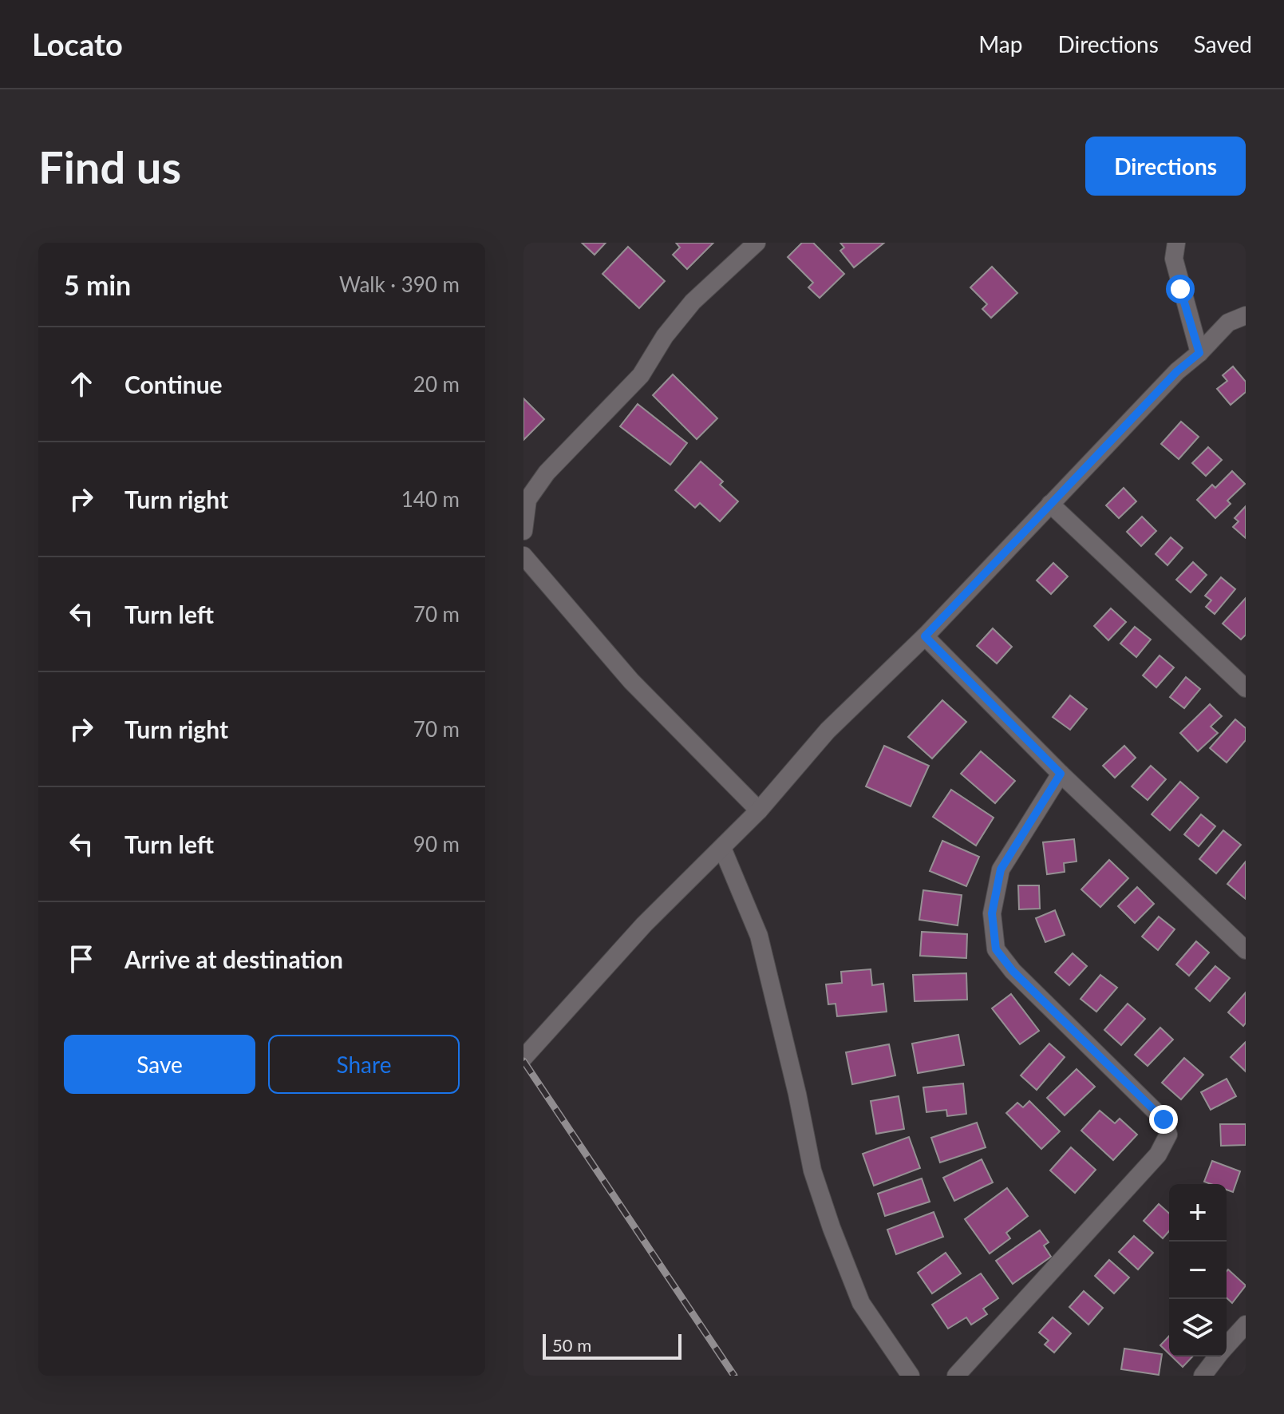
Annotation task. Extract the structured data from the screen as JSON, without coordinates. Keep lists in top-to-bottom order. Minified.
{"scale_bar":"50 m","page":{"header":"Locato","nav":["Map","Directions","Saved"],"buttons":["Directions",["Save","Share"]],"title":"Find us","heading":["5 min","Walk · 390 m"],"list":[["Continue","20 m"],["Turn right","140 m"],["Turn left","70 m"],["Turn right","70 m"],["Turn left","90 m"],"Arrive at destination"],"map_buttons":["+","−"],"scale":"50 m"}}
